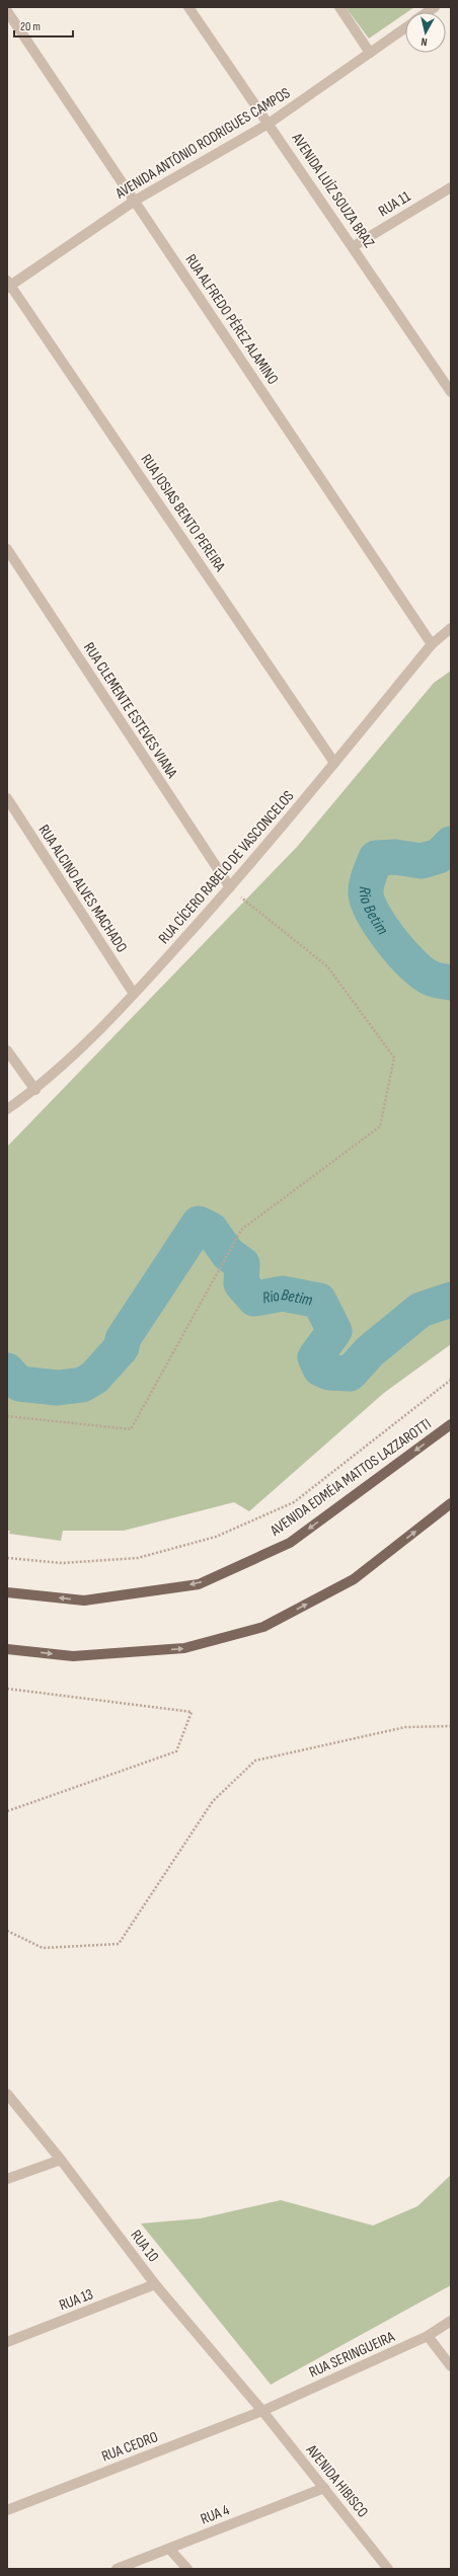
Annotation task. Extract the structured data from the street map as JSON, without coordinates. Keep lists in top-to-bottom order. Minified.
{"streets":{"main road":["AVENIDA EDMÉIA MATTOS LAZZAROTTI"],"street":["AVENIDA ANTÔNIO RODRIGUES CAMPOS","AVENIDA LUÍZ SOUZA BRAZ","RUA 11","RUA ALFREDO PÉREZ ALAMINO","RUA JOSIAS BENTO PEREIRA","RUA CLEMENTE ESTEVES VIANA","RUA CÍCERO RABELO DE VASCONCELOS","RUA ALCINO ALVES MACHADO","RUA 10","RUA 13","RUA SERINGUEIRA","RUA CEDRO","AVENIDA HIBISCO","RUA 4"]},"crossings":[["AVENIDA ANTÔNIO RODRIGUES CAMPOS","AVENIDA LUÍZ SOUZA BRAZ"],["AVENIDA ANTÔNIO RODRIGUES CAMPOS","RUA ALFREDO PÉREZ ALAMINO"],["AVENIDA ANTÔNIO RODRIGUES CAMPOS","RUA JOSIAS BENTO PEREIRA"],["AVENIDA LUÍZ SOUZA BRAZ","RUA 11"],["RUA ALFREDO PÉREZ ALAMINO","RUA CÍCERO RABELO DE VASCONCELOS"],["RUA JOSIAS BENTO PEREIRA","RUA CÍCERO RABELO DE VASCONCELOS"],["RUA CLEMENTE ESTEVES VIANA","RUA CÍCERO RABELO DE VASCONCELOS"],["RUA CÍCERO RABELO DE VASCONCELOS","RUA ALCINO ALVES MACHADO"],["RUA 10","RUA 13"],["RUA 10","RUA SERINGUEIRA"],["RUA 10","RUA CEDRO"],["RUA 10","AVENIDA HIBISCO"],["RUA SERINGUEIRA","RUA CEDRO"],["RUA SERINGUEIRA","AVENIDA HIBISCO"],["RUA CEDRO","AVENIDA HIBISCO"],["AVENIDA HIBISCO","RUA 4"]],"water":["Rio Betim"],"scale_bar":"20 m","north":"bottom"}
